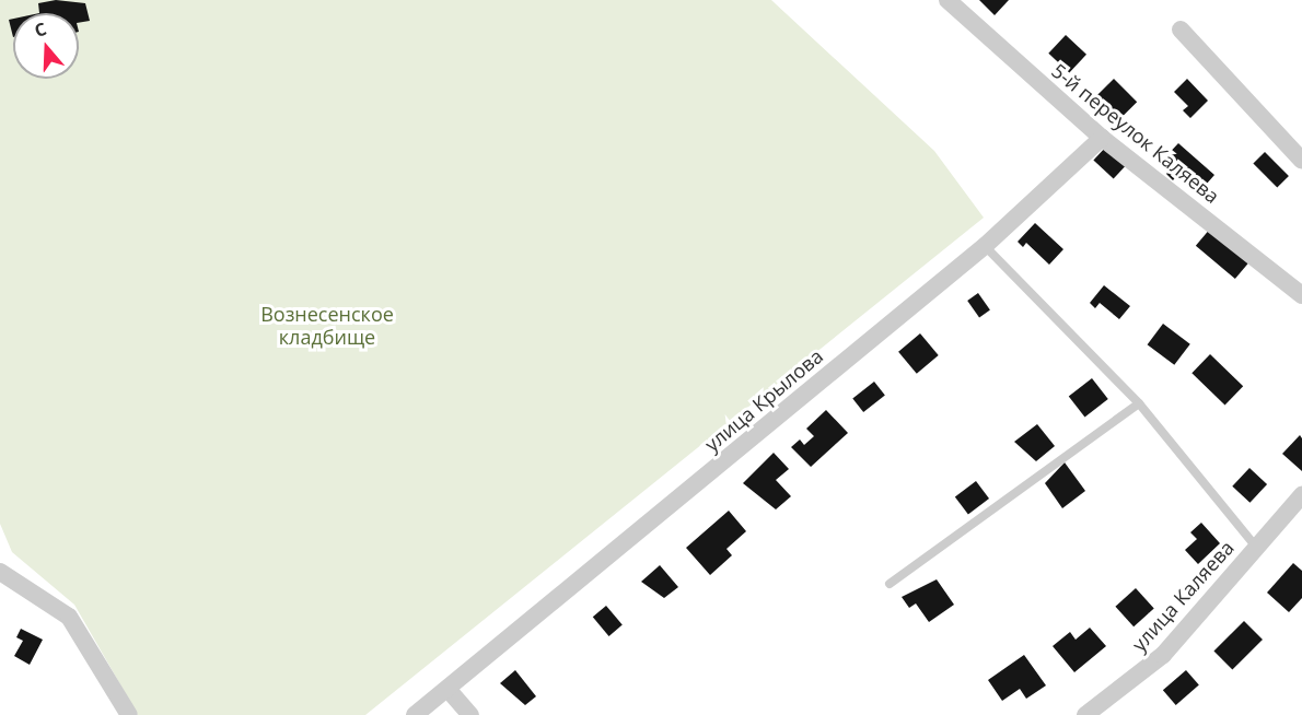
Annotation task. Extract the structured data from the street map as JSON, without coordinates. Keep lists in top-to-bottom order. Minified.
{"streets":{"street":["5-й переулок Каляева","улица Крылова","улица Каляева"]},"crossings":[["5-й переулок Каляева","улица Крылова"]],"parks":["Вознесенское кладбище"],"north":"top"}
